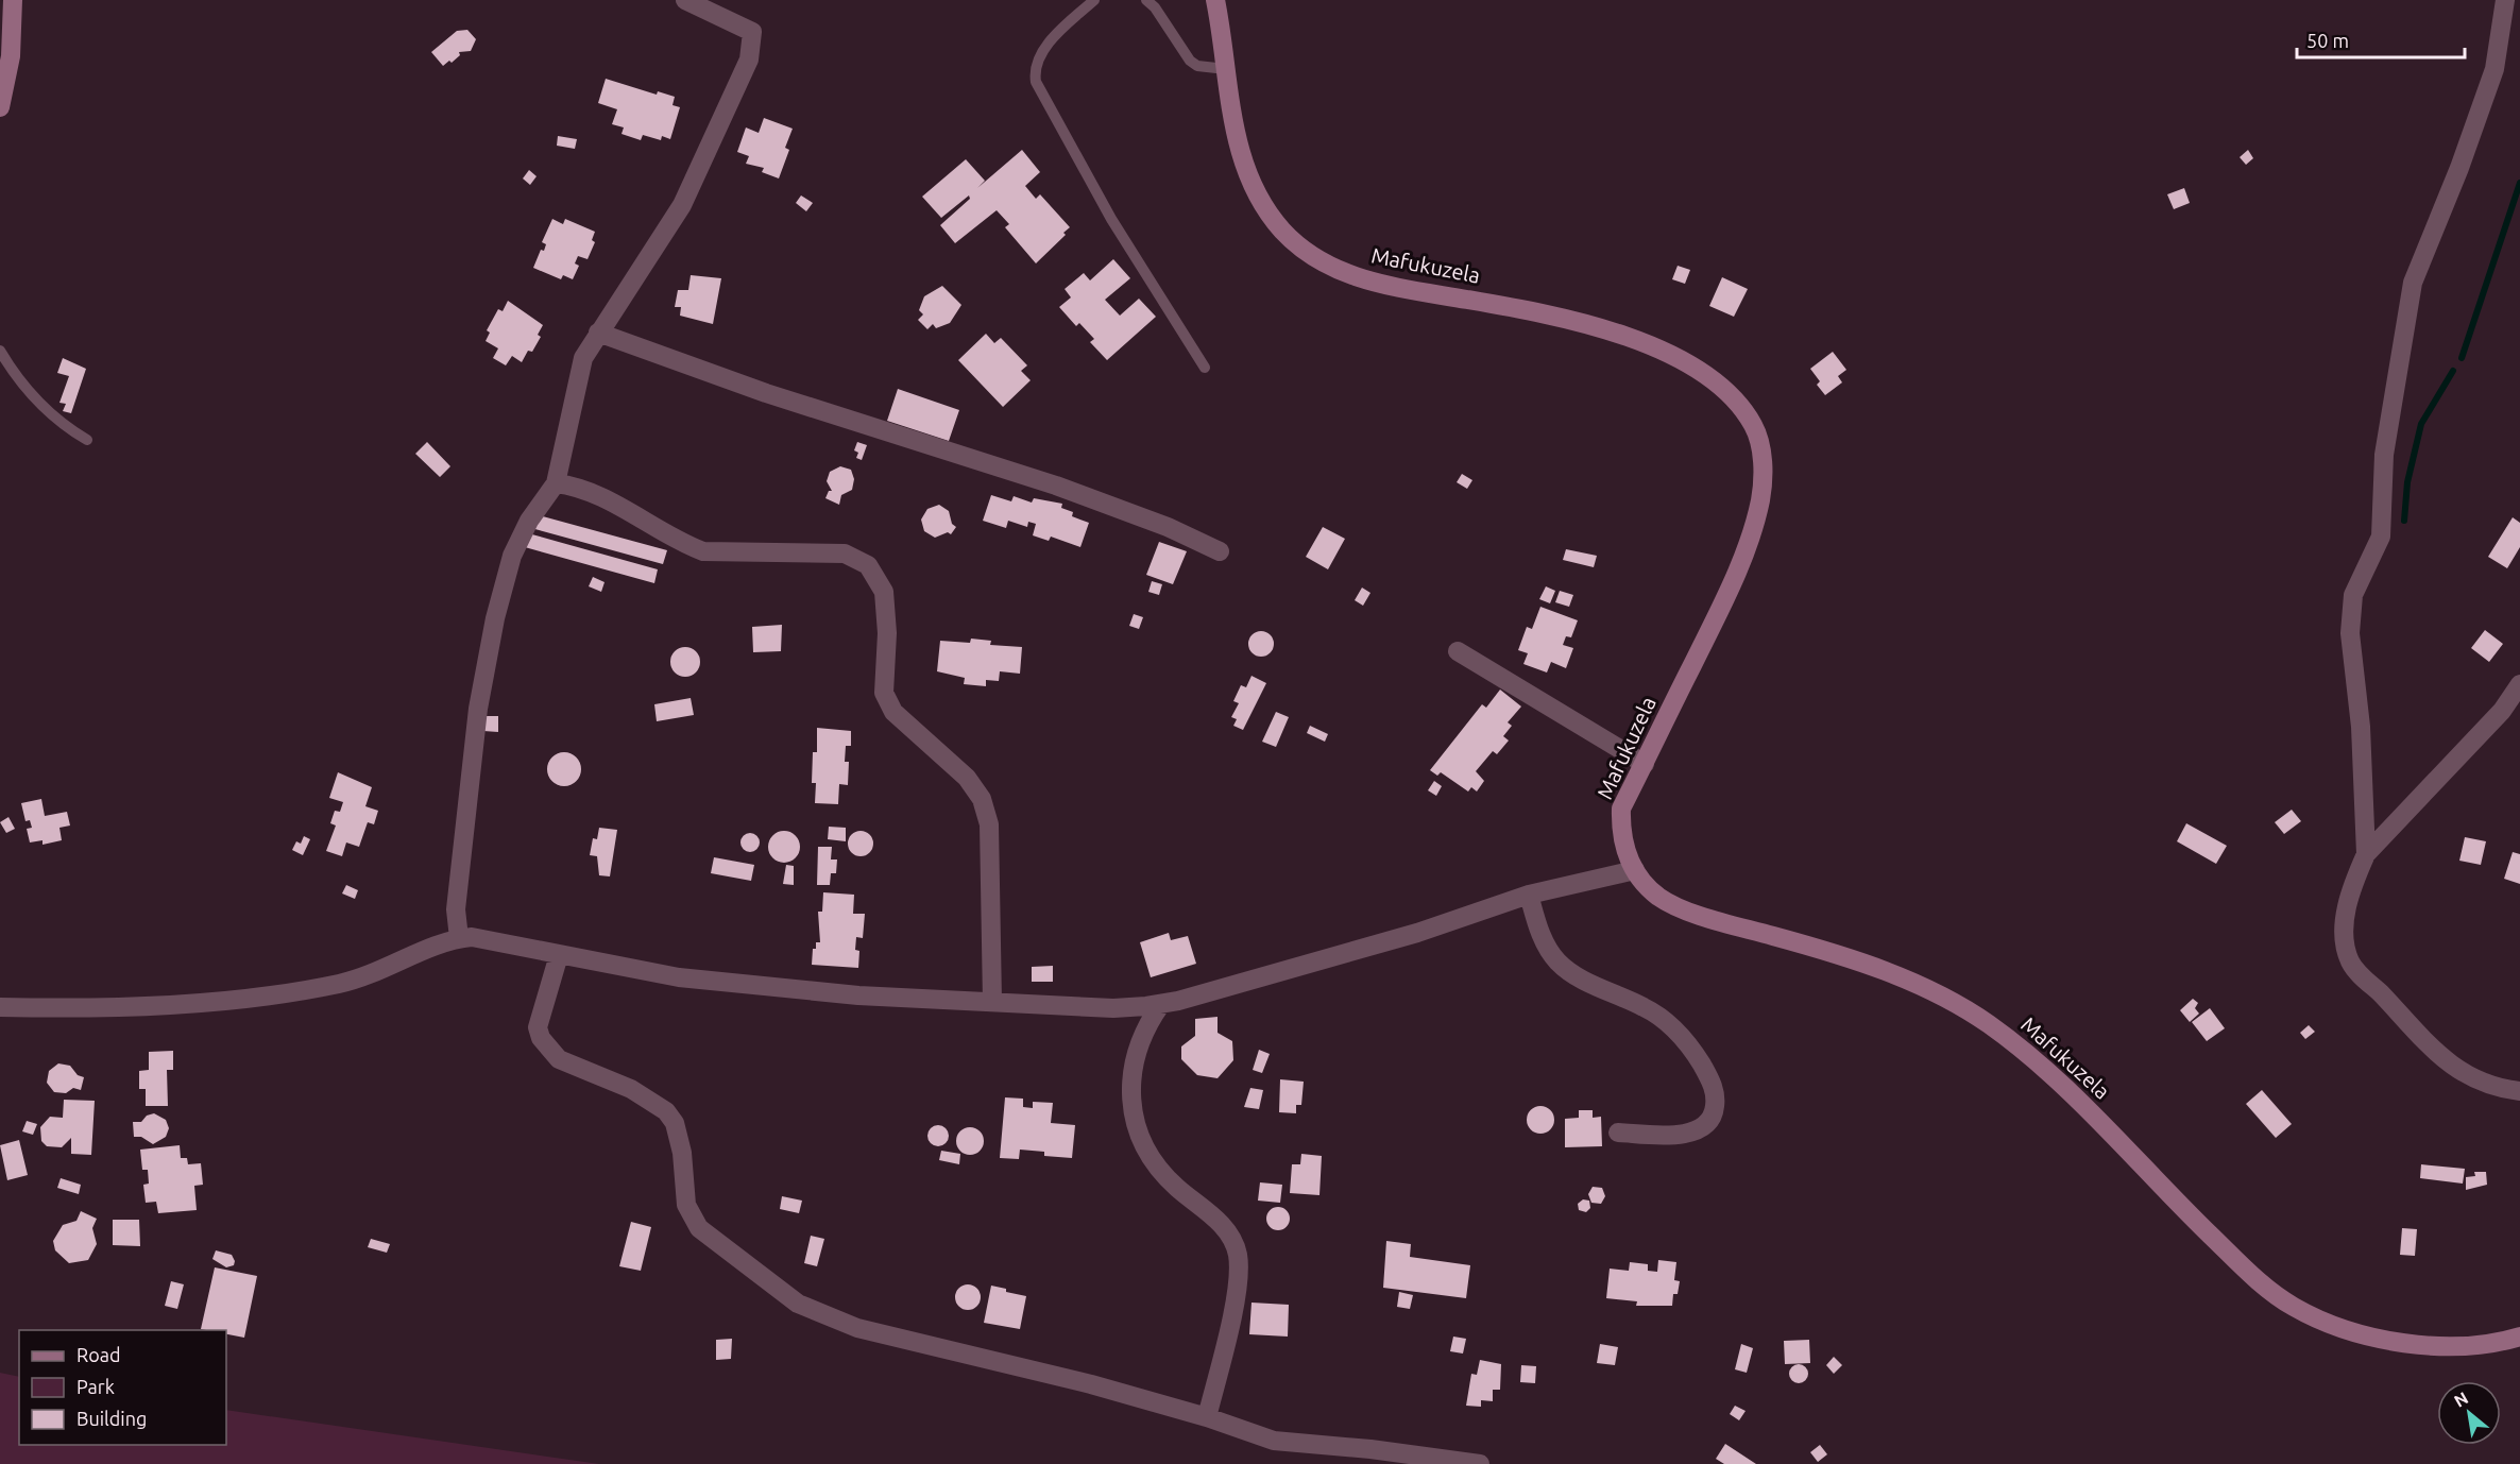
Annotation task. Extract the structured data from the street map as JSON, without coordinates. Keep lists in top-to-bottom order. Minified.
{"streets":{"main road":["Mafukuzela"]},"legend":["Road","Park","Building"],"scale_bar":"50 m","north":"top left"}
